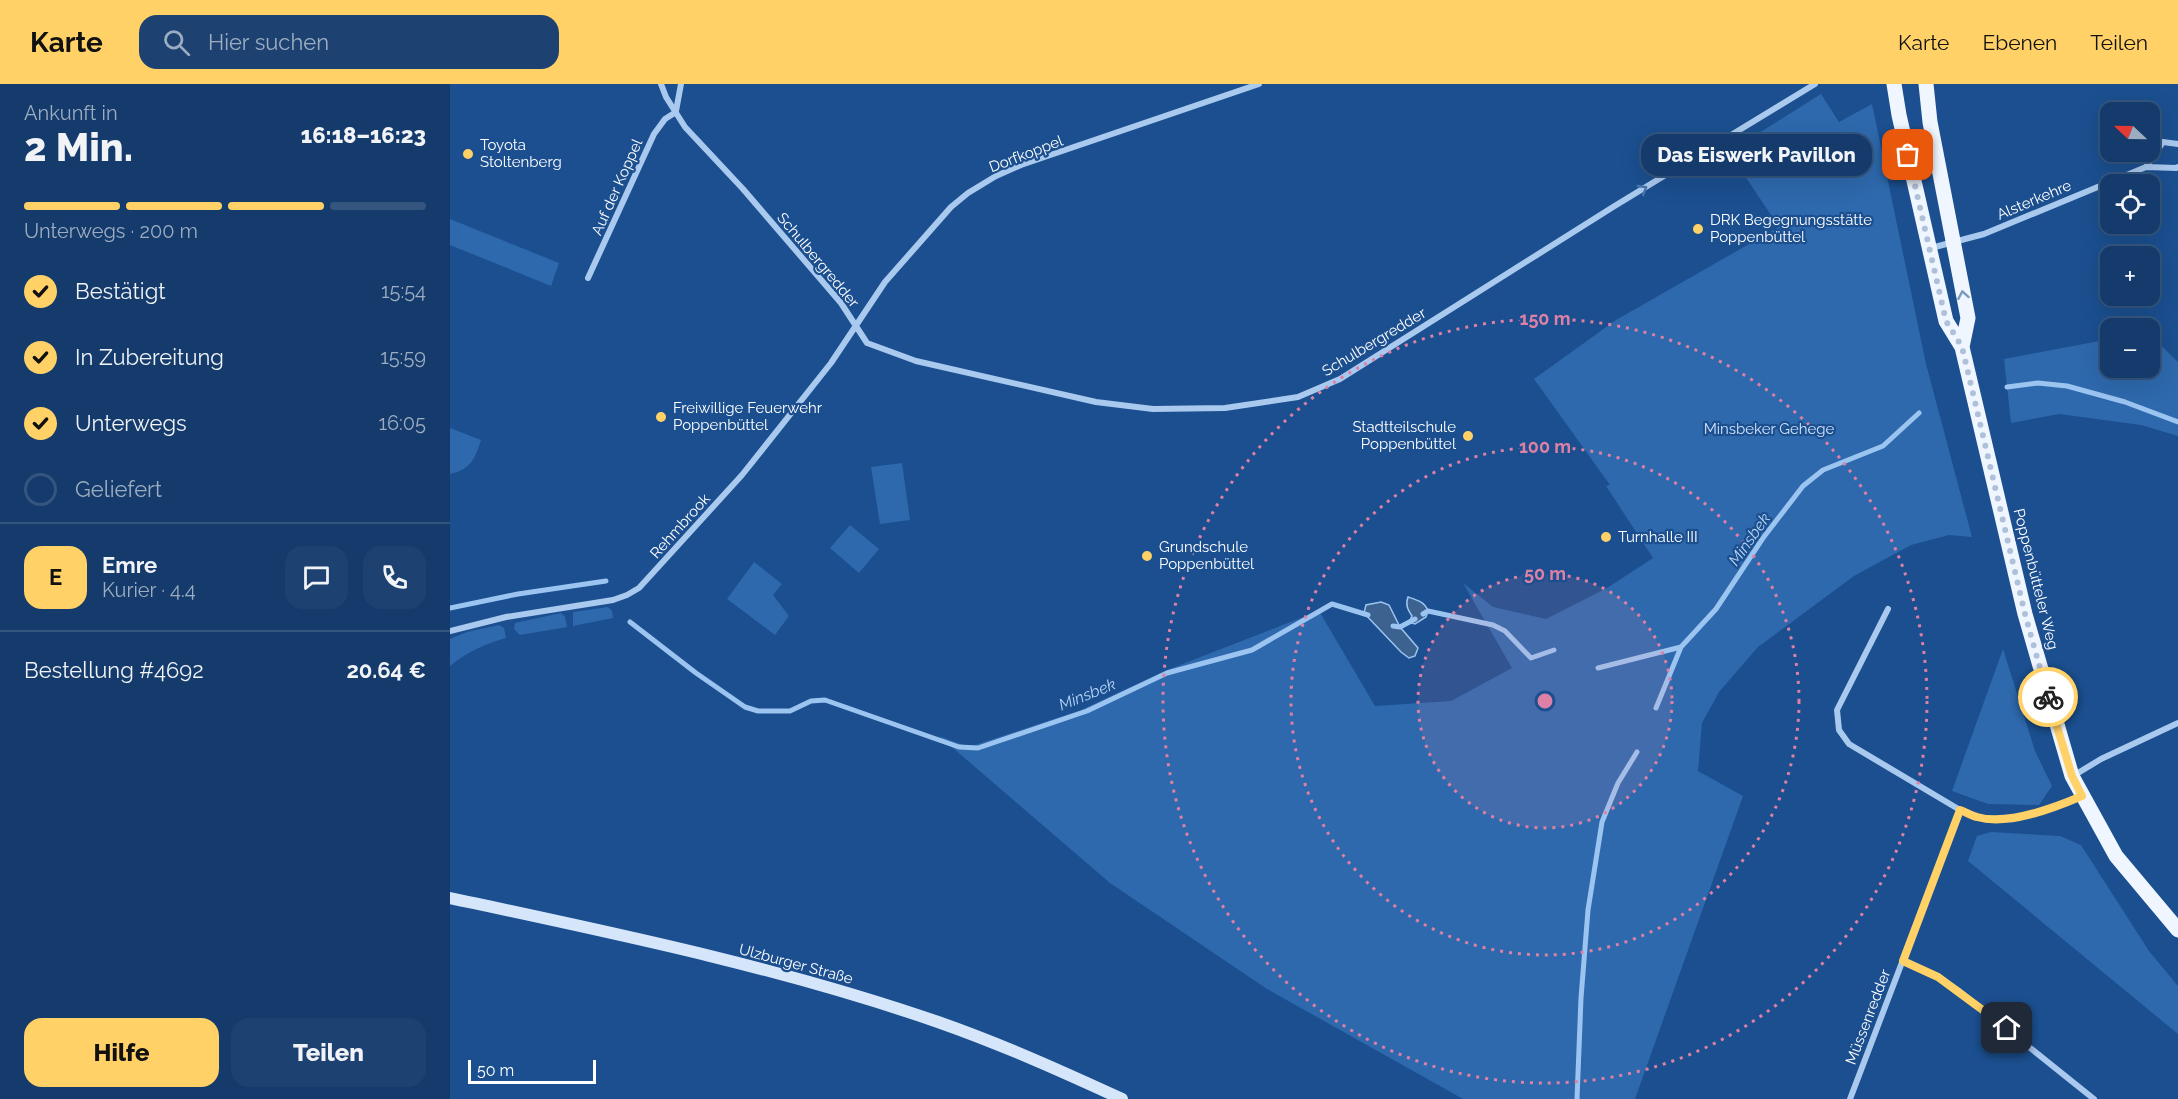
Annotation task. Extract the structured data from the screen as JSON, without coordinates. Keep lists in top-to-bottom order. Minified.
{"streets":{"main road":["Poppenbütteler Weg","Ulzburger Straße"],"street":["Dorfkoppel","Auf der Koppel","Alsterkehre","Schulbergredder","Rehmbrook","Müssenredder"]},"crossings":[["Dorfkoppel","Schulbergredder"],["Dorfkoppel","Rehmbrook"],["Auf der Koppel","Schulbergredder"],["Alsterkehre","Poppenbütteler Weg"],["Schulbergredder","Rehmbrook"]],"one_way":["Schulbergredder"],"water":["Minsbek"],"parks":["Minsbeker Gehege"],"places":["Toyota Stoltenberg","Das Eiswerk Pavillon","DRK Begegnungsstätte Poppenbüttel","Freiwillige Feuerwehr Poppenbüttel","Stadtteilschule Poppenbüttel","Turnhalle III","Grundschule Poppenbüttel"],"scale_bar":"50 m","north":"left","page":{"header":"Karte","search":"Hier suchen","nav":["Karte","Ebenen","Teilen"],"heading":["2 Min.","Ankunft in","16:18–16:23"],"panel":["Emre","Kurier · 4.4","Bestellung #4692","20.64 €"],"map_buttons":["+","−"],"bubble":"Das Eiswerk Pavillon","bar":"Unterwegs · 200 m","list":[["Bestätigt","15:54"],["In Zubereitung","15:59"],["Unterwegs","16:05"],"Geliefert"],"round":"E","buttons":["Hilfe","Teilen"],"scale":"50 m"},"rings":["150 m","100 m","50 m"]}
